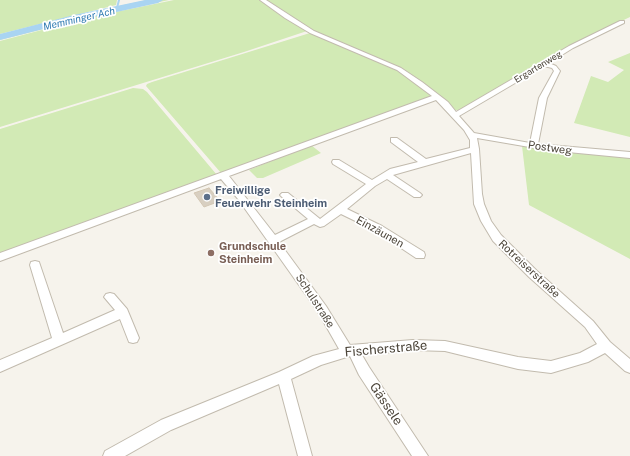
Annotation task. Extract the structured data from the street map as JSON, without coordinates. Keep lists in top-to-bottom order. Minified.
{"streets":{"street":["Ergartenweg","Postweg","Einzäunen","Rotreiserstraße","Schulstraße","Fischerstraße","Gässele"]},"crossings":[["Ergartenweg","Rotreiserstraße"],["Postweg","Rotreiserstraße"],["Einzäunen","Rotreiserstraße"],["Einzäunen","Schulstraße"],["Rotreiserstraße","Fischerstraße"],["Schulstraße","Fischerstraße"],["Schulstraße","Gässele"],["Fischerstraße","Gässele"]],"water":["Memminger Ach"],"places":["Freiwillige Feuerwehr Steinheim","Grundschule Steinheim"]}
